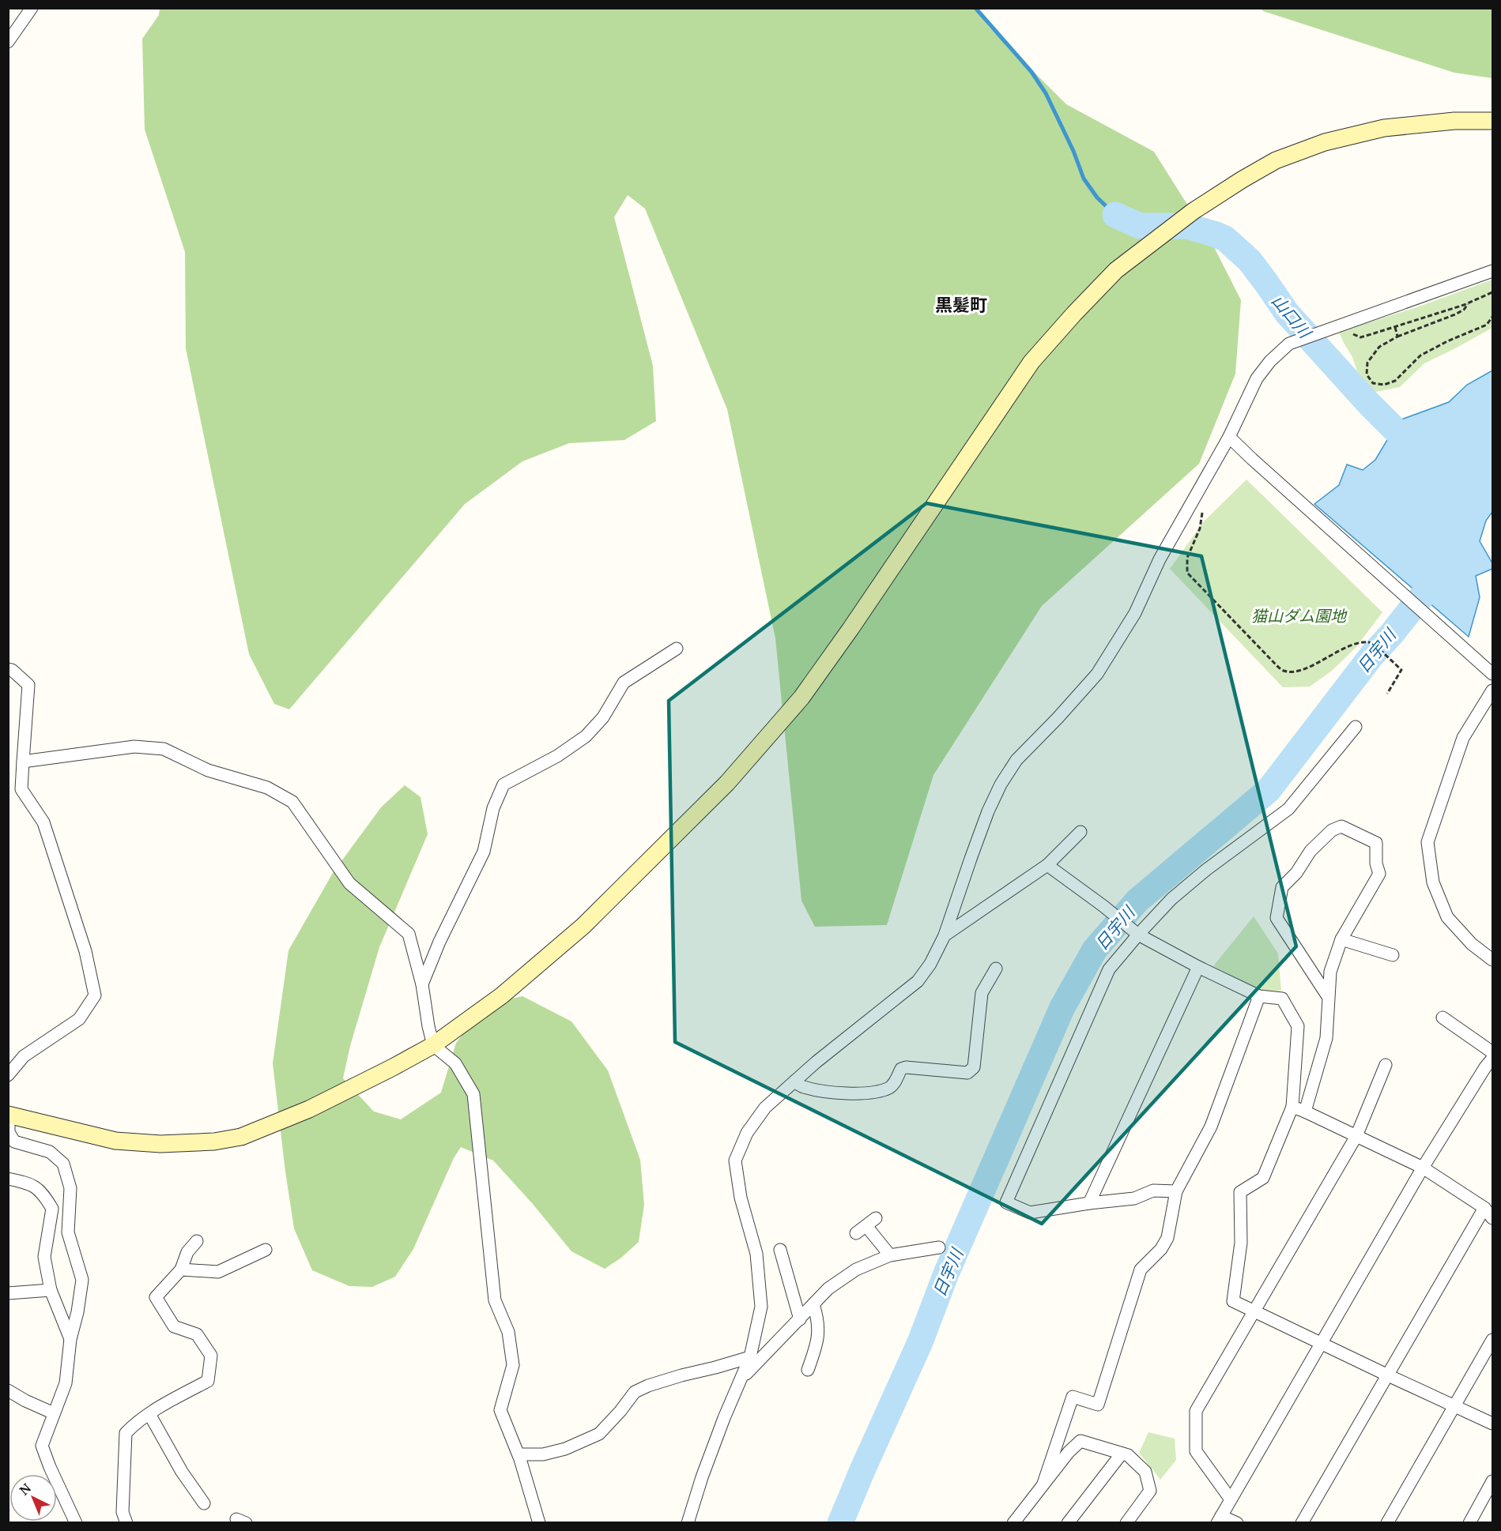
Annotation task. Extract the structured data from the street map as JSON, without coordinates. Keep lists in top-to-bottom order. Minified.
{"districts":["黒髪町"],"water":["山口川","日宇川"],"parks":["猫山ダム園地"],"north":"top left"}
